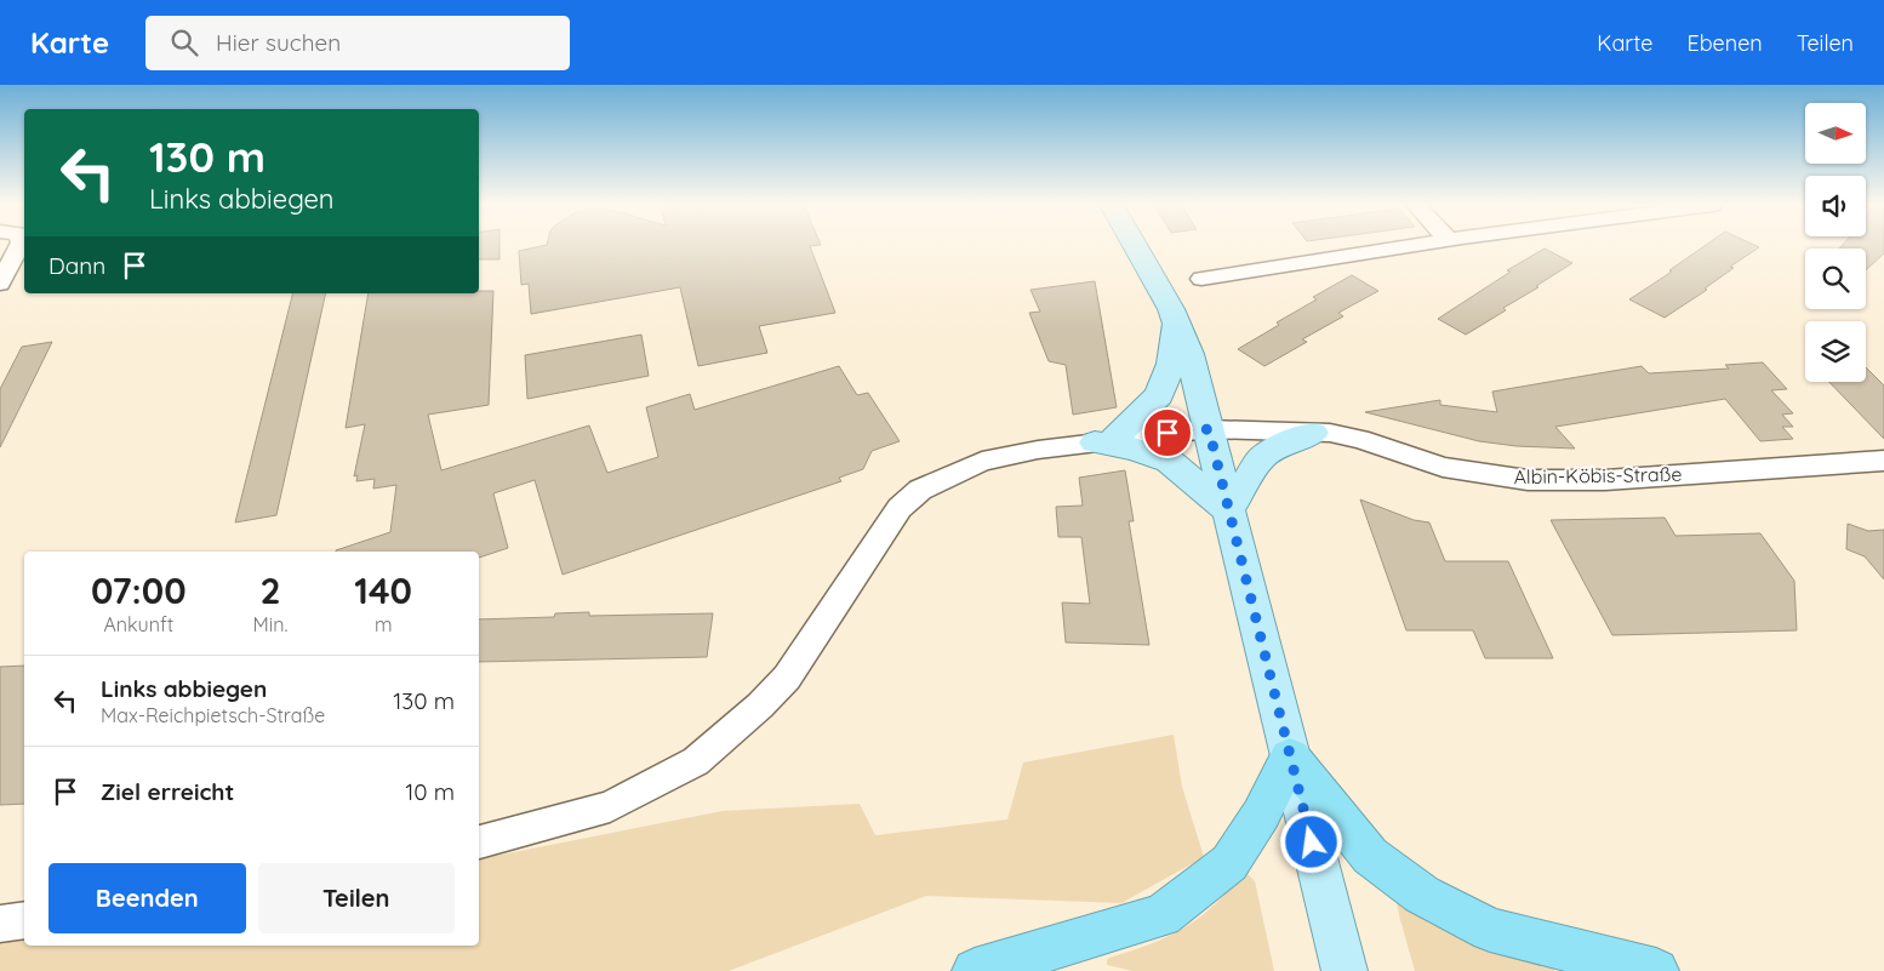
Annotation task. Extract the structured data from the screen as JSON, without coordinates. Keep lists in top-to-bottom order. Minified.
{"streets":{"street":["Albin-Köbis-Straße"]},"north":"right","page":{"header":"Karte","search":"Hier suchen","nav":["Karte","Ebenen","Teilen"],"turn":["130 m","Links abbiegen"],"then":"Dann","eta":["07:00","Ankunft","2","Min.","140","m"],"list":[{"name":"Links abbiegen","note":"Max-Reichpietsch-Straße","value":"130 m"},{"name":"Ziel erreicht","value":"10 m"}],"buttons":["Beenden","Teilen"]}}
